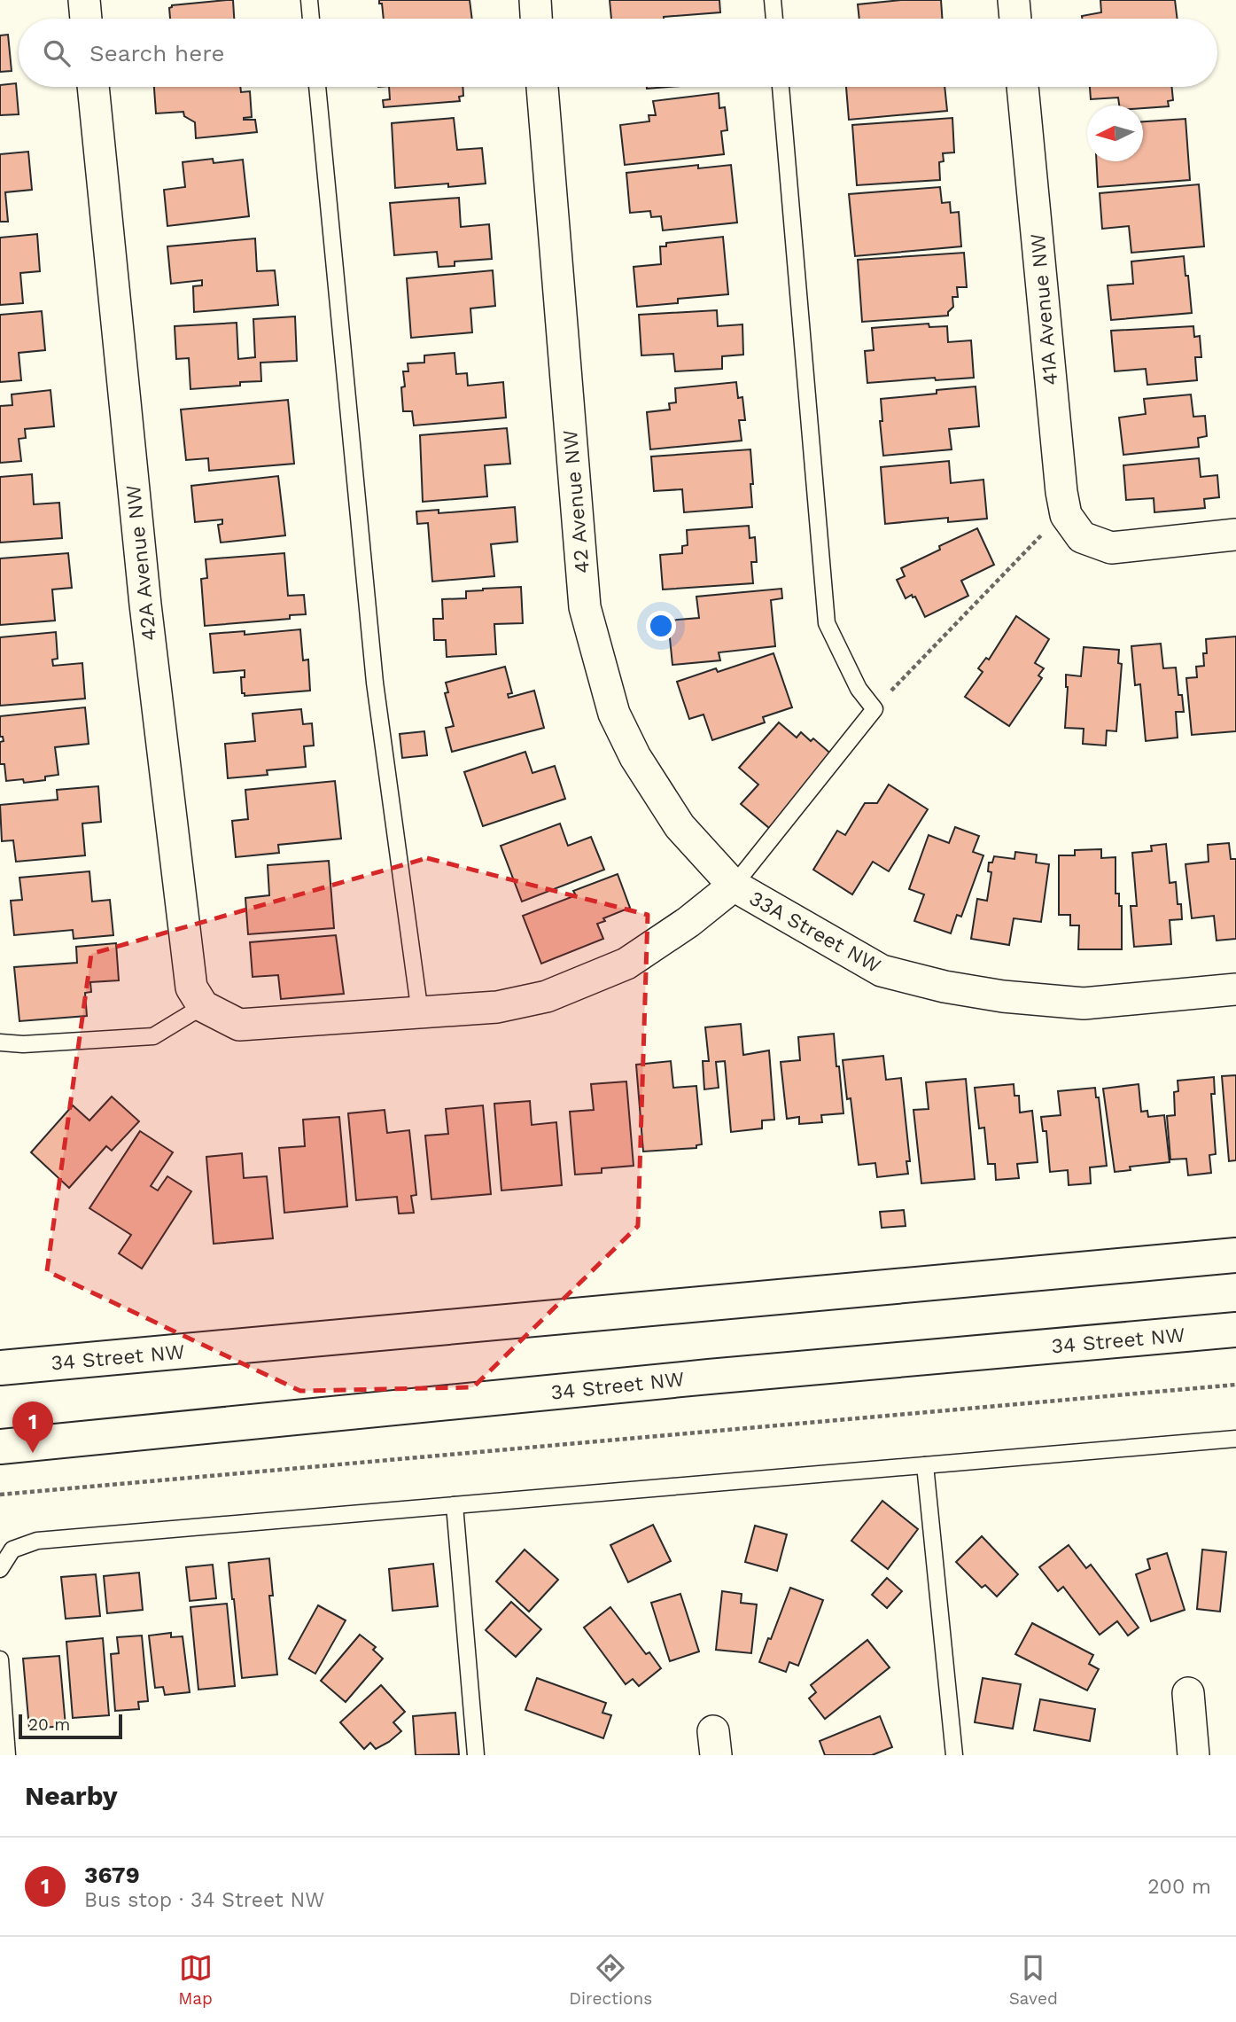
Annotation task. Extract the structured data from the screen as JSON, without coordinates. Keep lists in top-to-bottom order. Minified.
{"streets":{"main road":["34 Street NW"],"street":["41A Avenue NW","42 Avenue NW","42A Avenue NW","33A Street NW"]},"crossings":[["42 Avenue NW","33A Street NW"],["42A Avenue NW","33A Street NW"]],"scale_bar":"20 m","north":"left","page":{"search":"Search here","pins":"1","scale":"20 m","heading":"Nearby","list":[{"mark":"1","name":"3679","note":"Bus stop · 34 Street NW","value":"200 m"}],"nav":["Map","Directions","Saved"]}}
